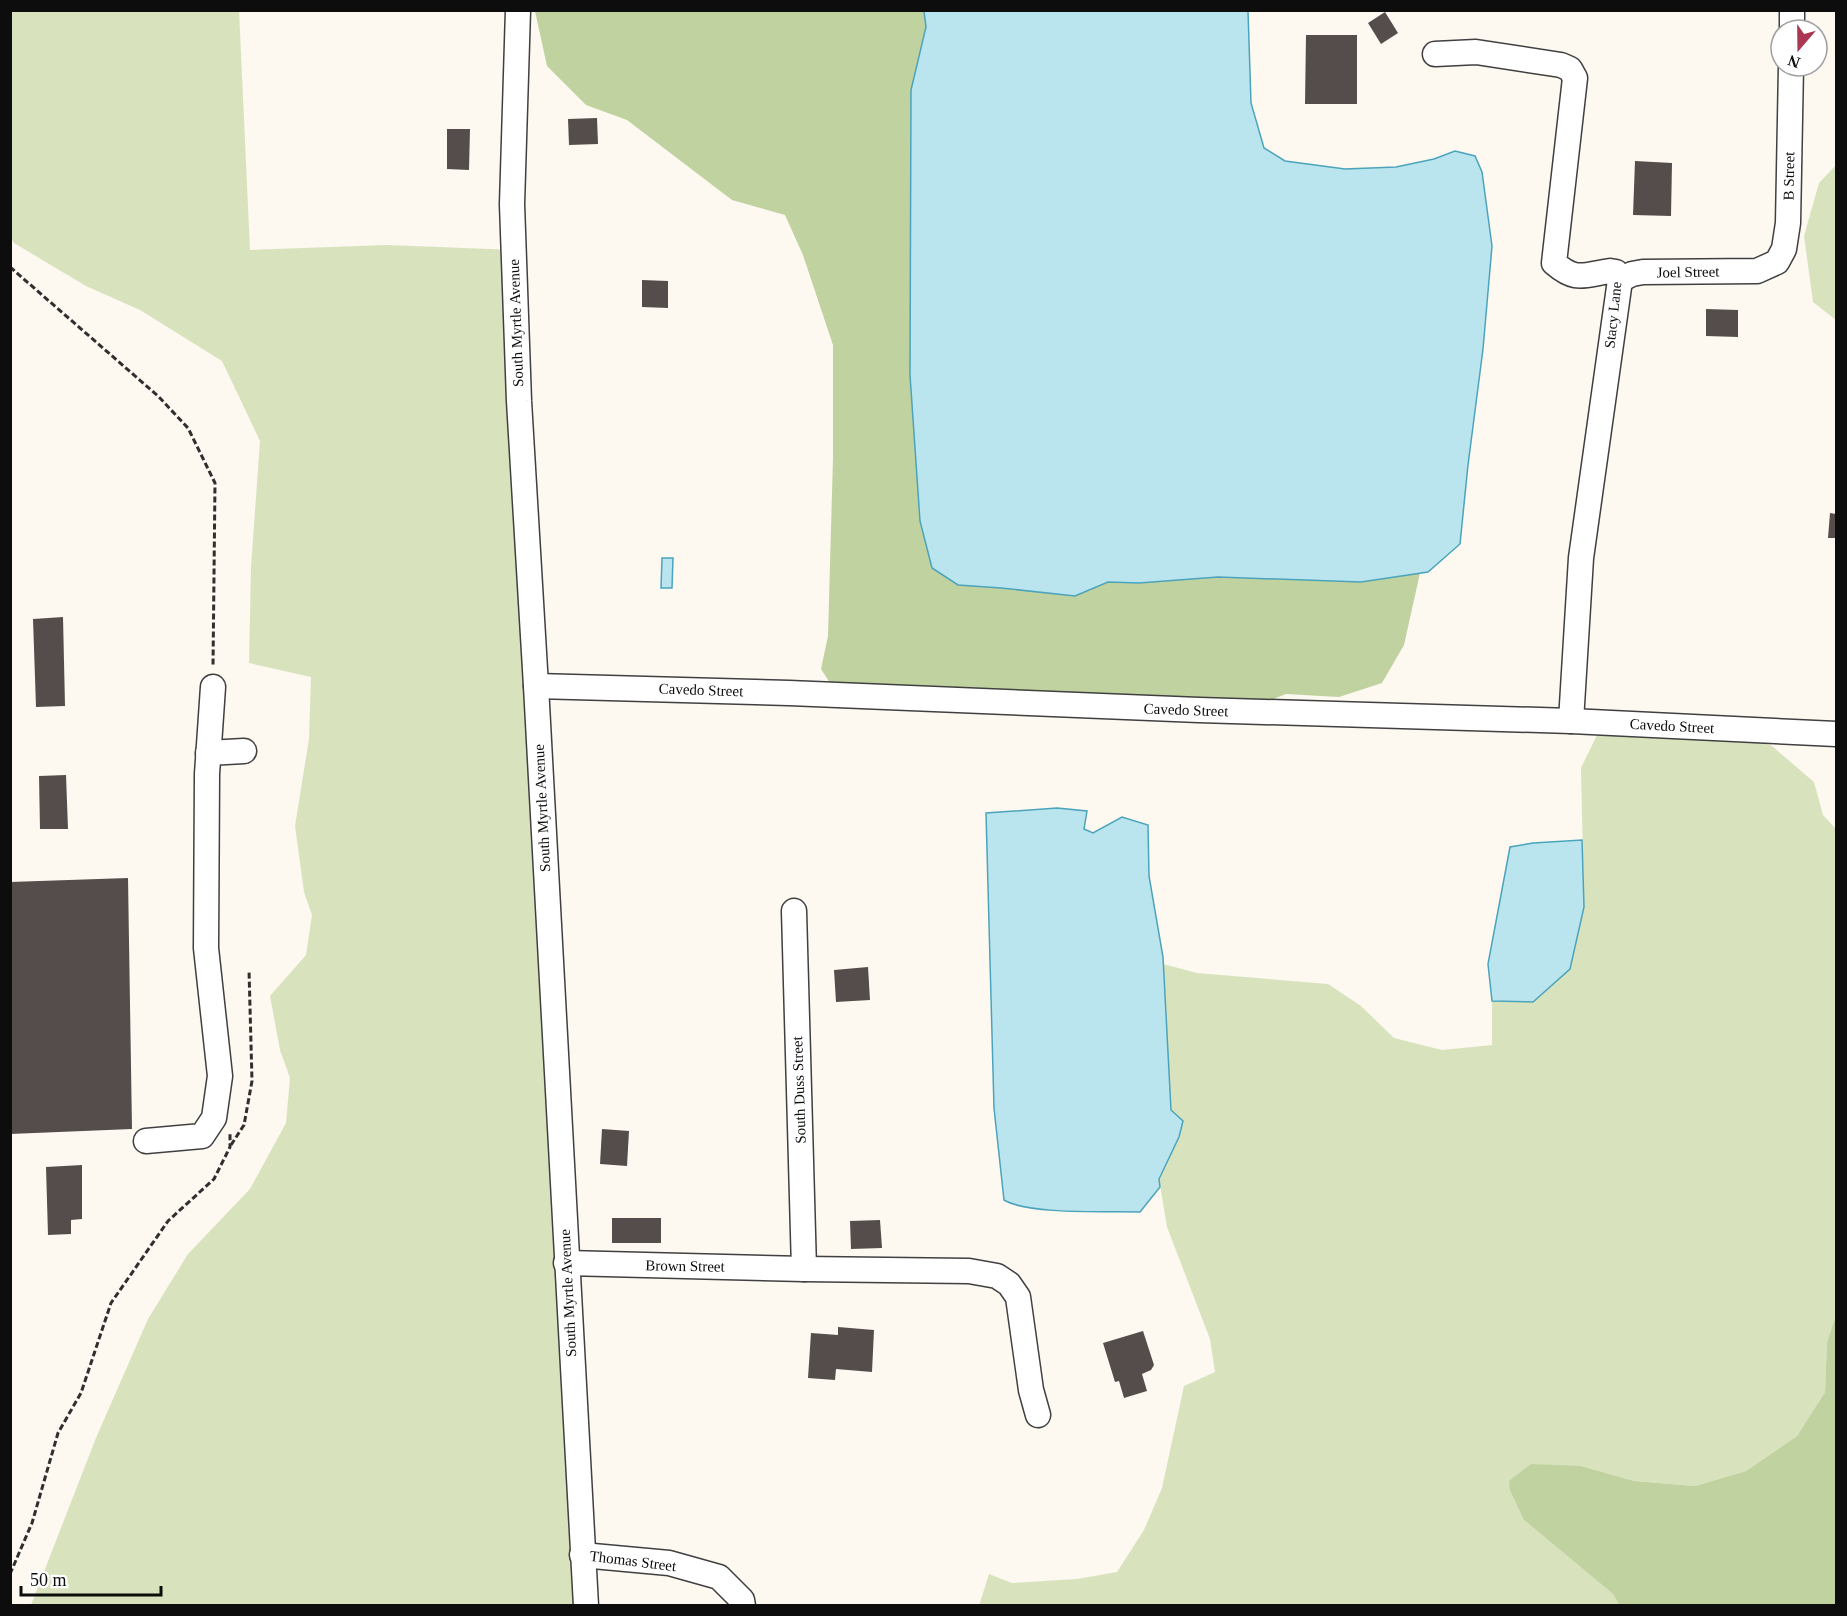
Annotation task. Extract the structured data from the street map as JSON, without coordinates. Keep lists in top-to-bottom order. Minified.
{"streets":{"street":["B Street","Joel Street","Stacy Lane","South Myrtle Avenue","Cavedo Street","South Duss Street","Brown Street","Thomas Street"]},"crossings":[["B Street","Joel Street"],["Joel Street","Stacy Lane"],["Stacy Lane","Cavedo Street"],["South Myrtle Avenue","Cavedo Street"],["South Myrtle Avenue","Brown Street"],["South Myrtle Avenue","Thomas Street"],["South Duss Street","Brown Street"]],"scale_bar":"50 m","north":"bottom"}
